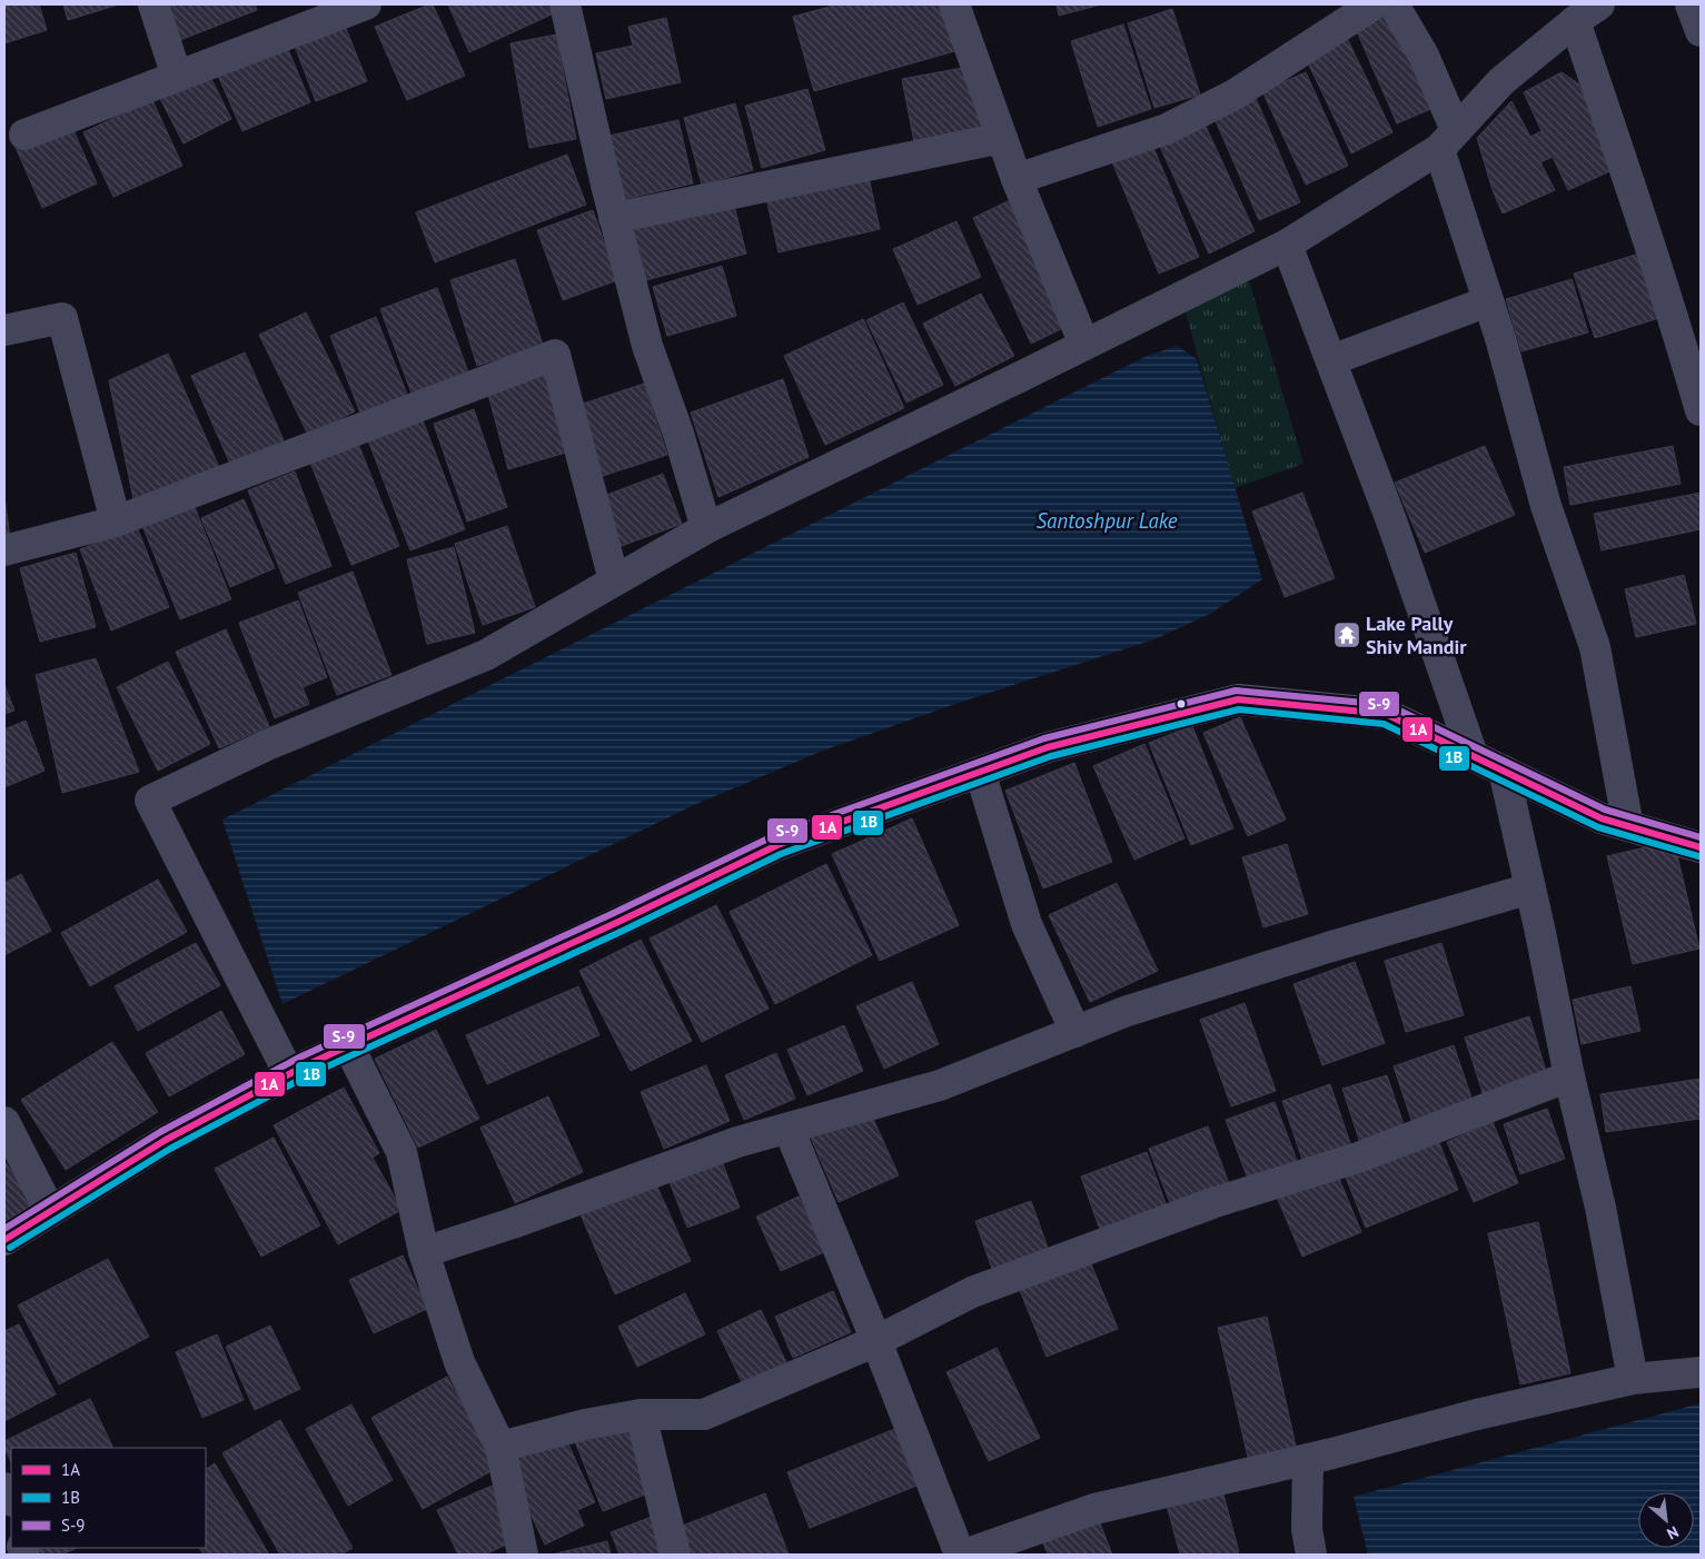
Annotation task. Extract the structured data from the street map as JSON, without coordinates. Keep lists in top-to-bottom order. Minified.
{"water":["Santoshpur Lake"],"places":{"temple":["Lake Pally Shiv Mandir"]},"lines":["transit line S-9","transit line 1A","transit line 1B"],"legend":["1A","1B","S-9"],"north":"bottom right"}
